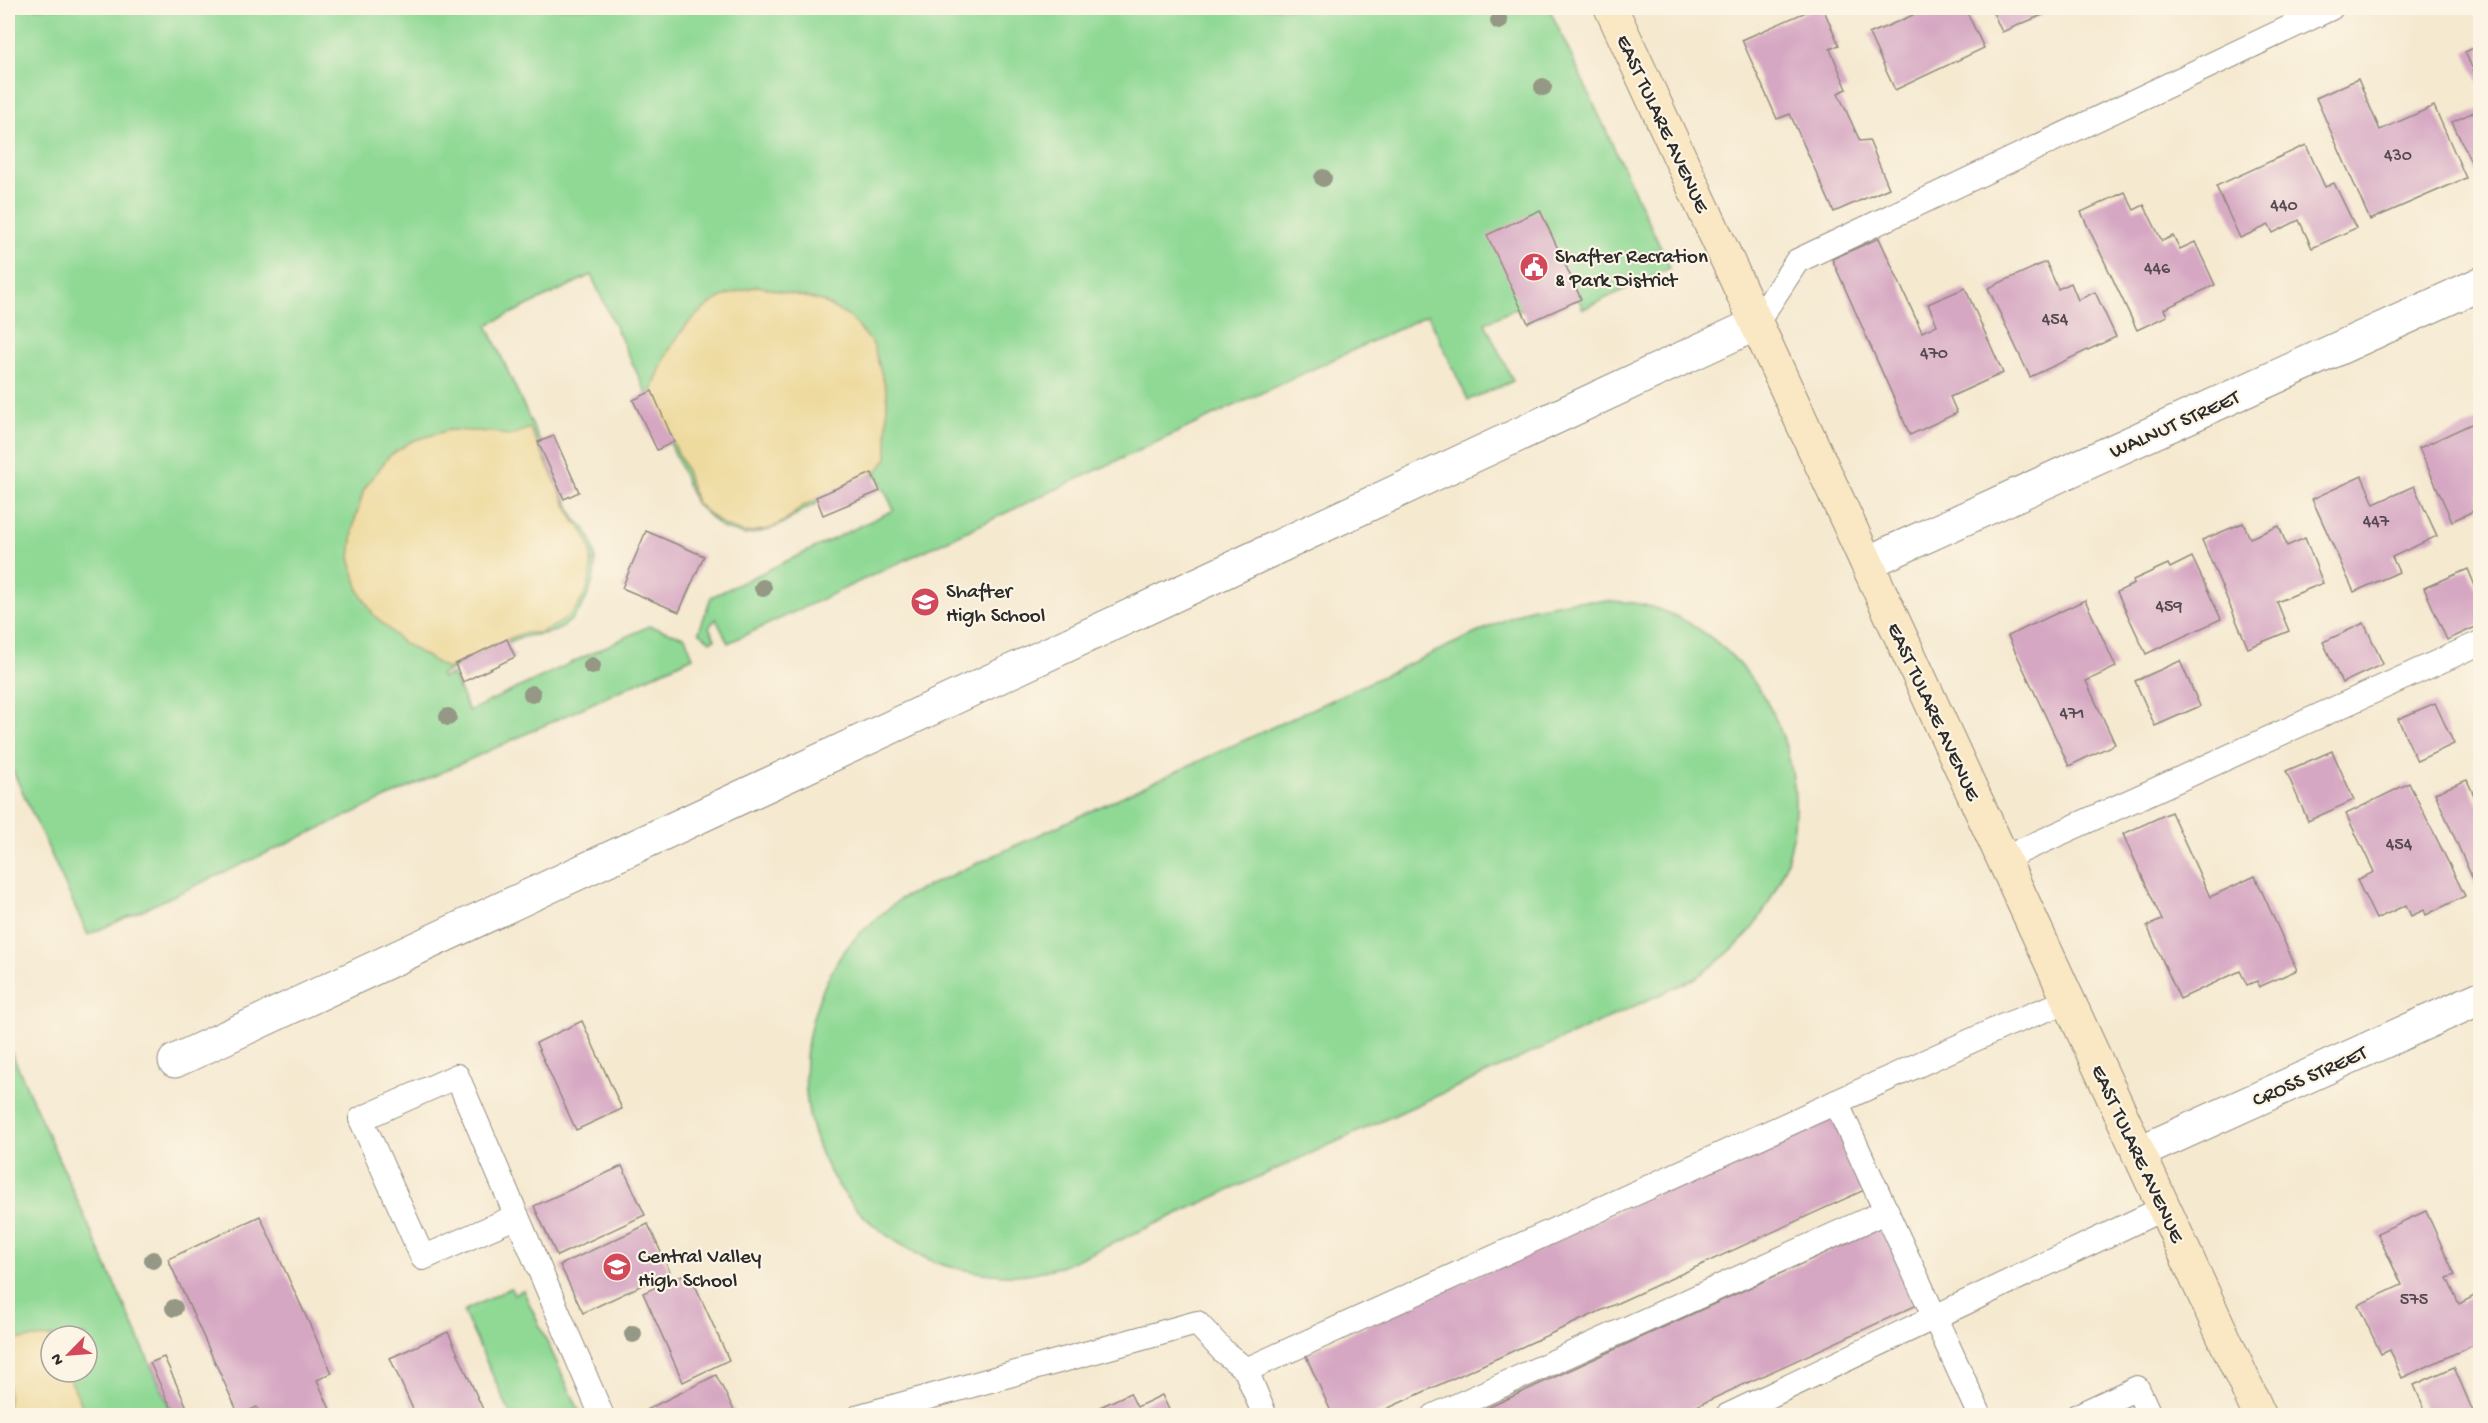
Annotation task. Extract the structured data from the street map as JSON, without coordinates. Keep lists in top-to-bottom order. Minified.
{"streets":{"street":["EAST TULARE AVENUE","WALNUT STREET","CROSS STREET"]},"crossings":[["EAST TULARE AVENUE","WALNUT STREET"],["EAST TULARE AVENUE","CROSS STREET"]],"places":{"public building":["Shafter Recration & Park District"],"school or university":["Shafter High School","Central Valley High School"]},"house_numbers":["430","440","446","454","470","447","459","471","454","575"],"north":"bottom left"}
